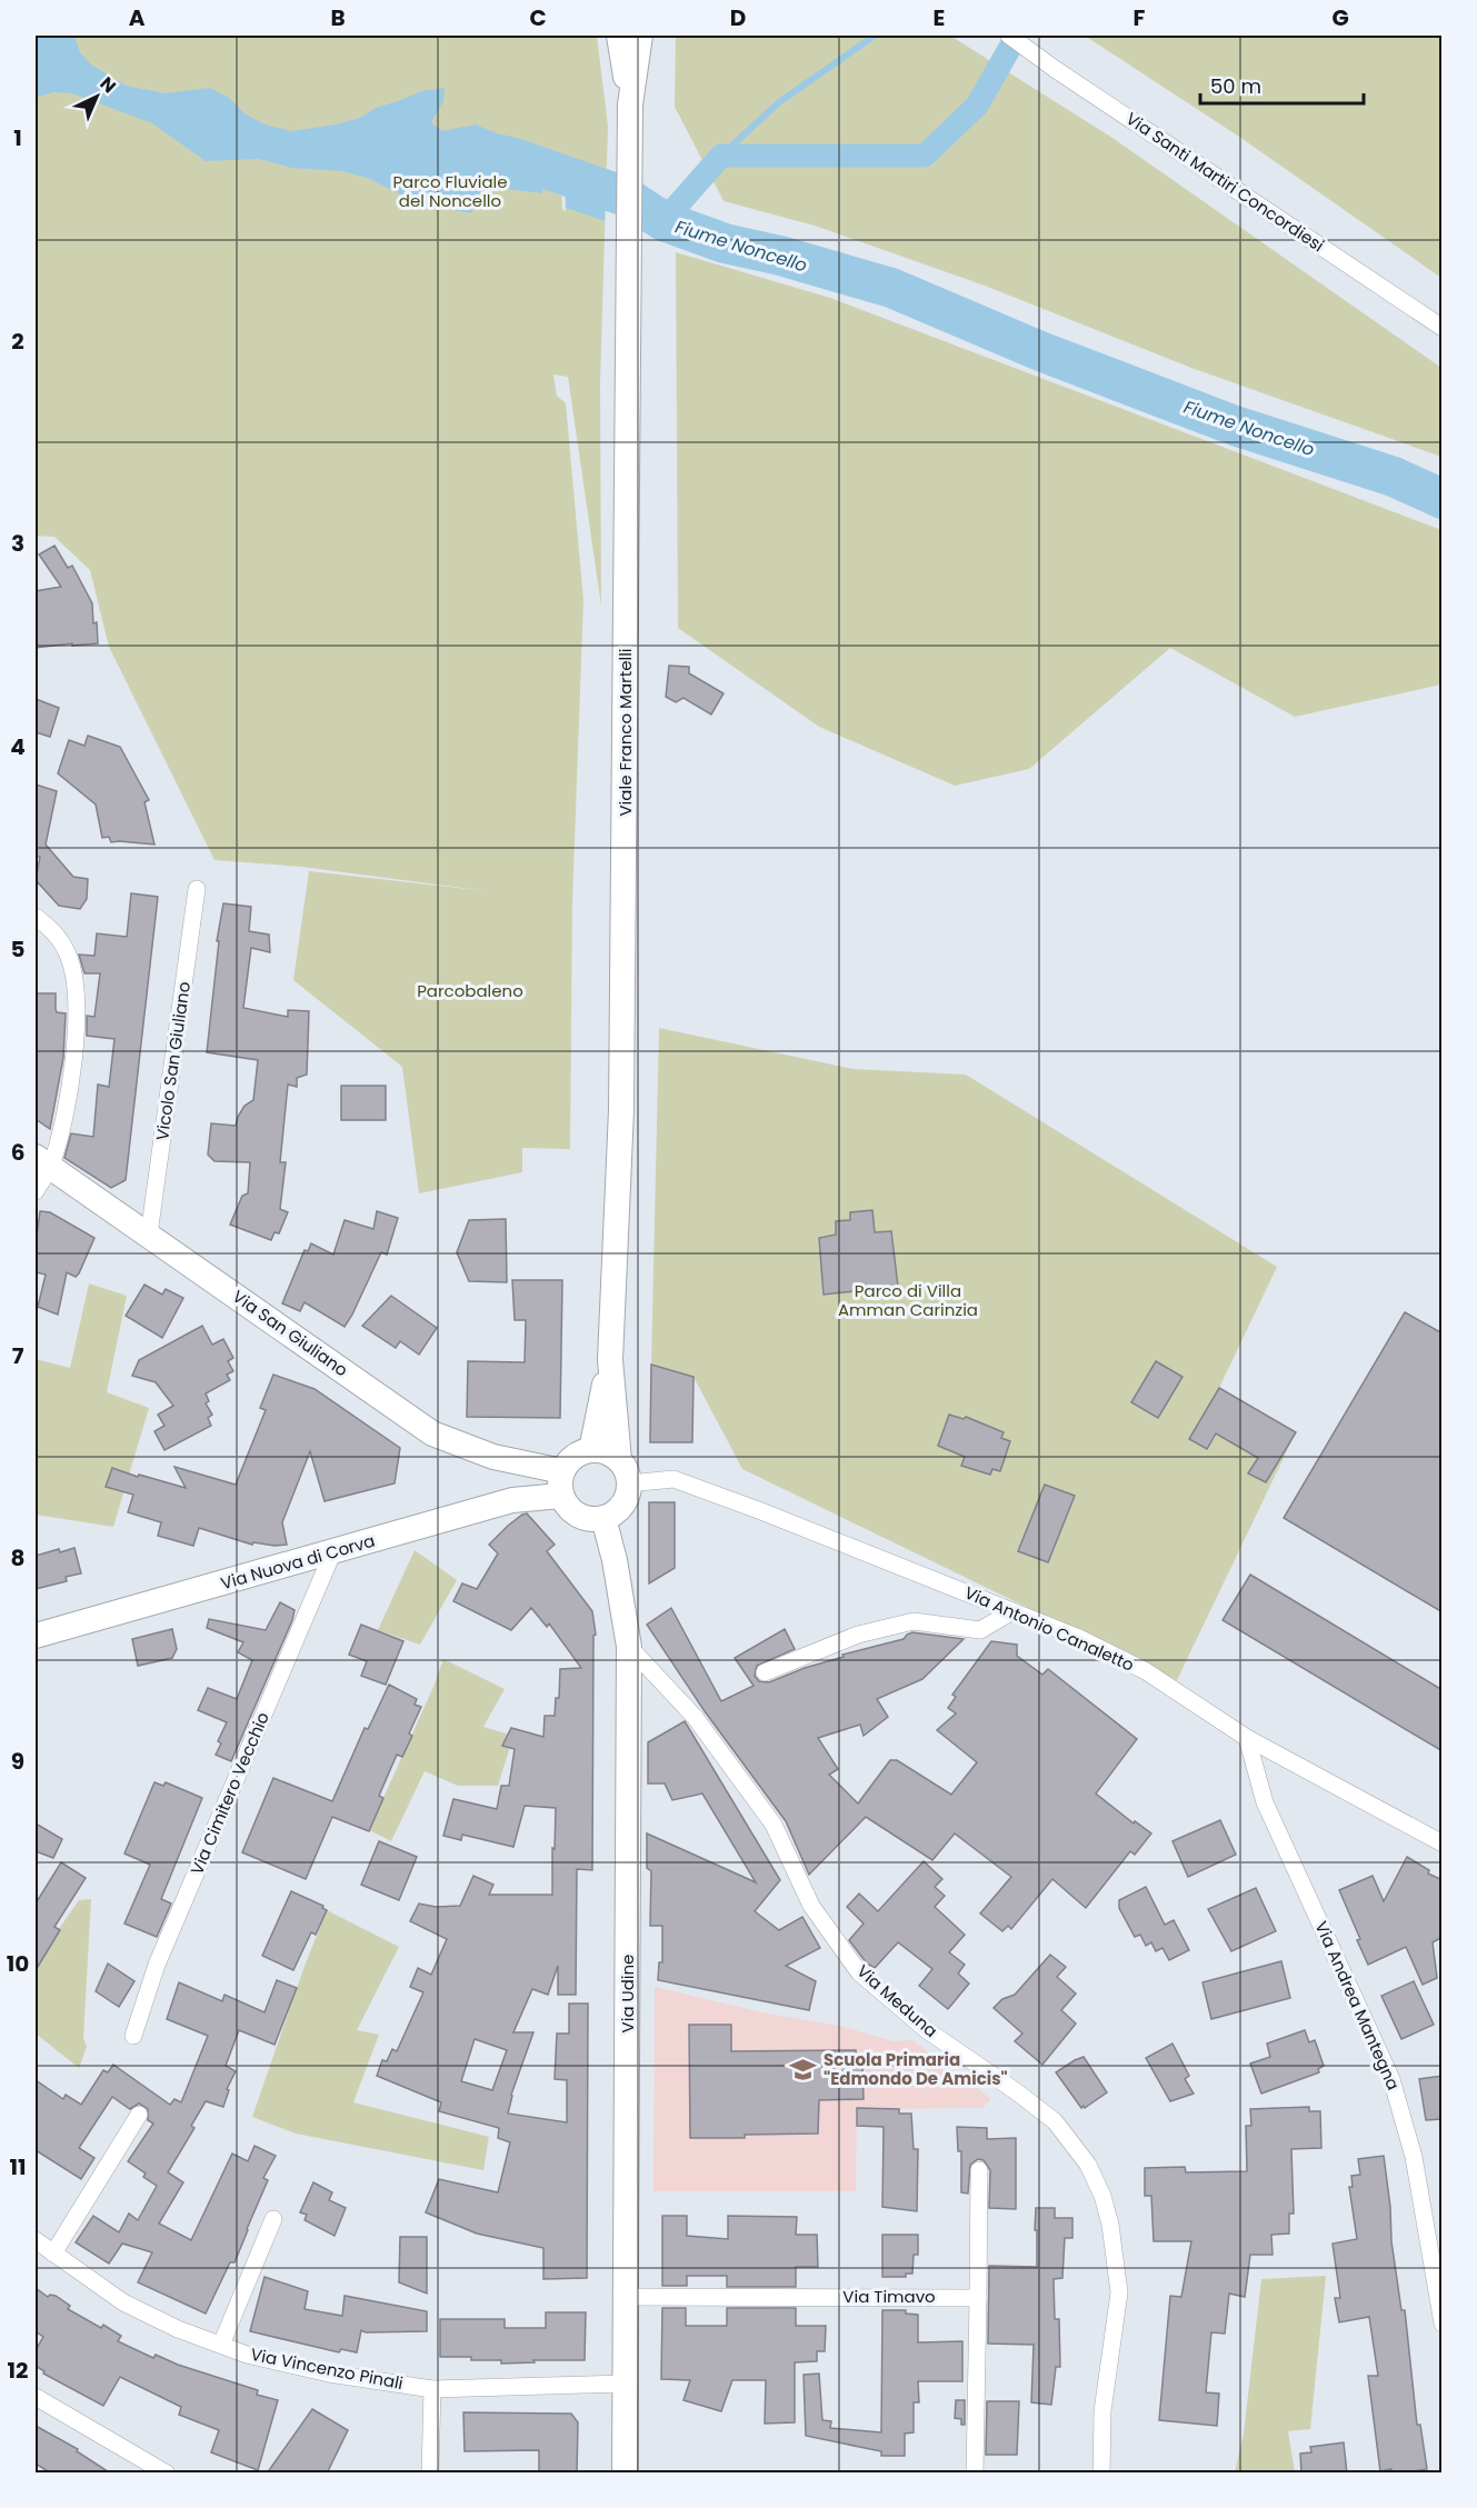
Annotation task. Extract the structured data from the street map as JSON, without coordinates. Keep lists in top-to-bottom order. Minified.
{"streets":{"main road":["Viale Franco Martelli","Via San Giuliano","Via Nuova di Corva","Via Udine"],"street":["Via Santi Martiri Concordiesi","Vicolo San Giuliano","Via Antonio Canaletto","Via Cimitero Vecchio","Via Meduna","Via Andrea Mantegna","Via Timavo","Via Vincenzo Pinali"]},"crossings":[["Viale Franco Martelli","Via San Giuliano"],["Viale Franco Martelli","Via Nuova di Corva"],["Viale Franco Martelli","Via Antonio Canaletto"],["Viale Franco Martelli","Via Udine"],["Vicolo San Giuliano","Via San Giuliano"],["Via San Giuliano","Via Nuova di Corva"],["Via San Giuliano","Via Antonio Canaletto"],["Via San Giuliano","Via Udine"],["Via Nuova di Corva","Via Antonio Canaletto"],["Via Nuova di Corva","Via Cimitero Vecchio"],["Via Nuova di Corva","Via Udine"],["Via Antonio Canaletto","Via Udine"],["Via Antonio Canaletto","Via Andrea Mantegna"],["Via Udine","Via Meduna"],["Via Udine","Via Timavo"],["Via Udine","Via Vincenzo Pinali"]],"water":["Fiume Noncello"],"parks":["Parco Fluviale del Noncello","Parcobaleno","Parco di Villa Amman Carinzia"],"places":{"school or university":["Scuola Primaria \"Edmondo De Amicis\""]},"scale_bar":"50 m","north":"top right","grid":{"columns":["A","B","C","D","E","F","G"],"rows":["1","2","3","4","5","6","7","8","9","10","11","12"]}}
